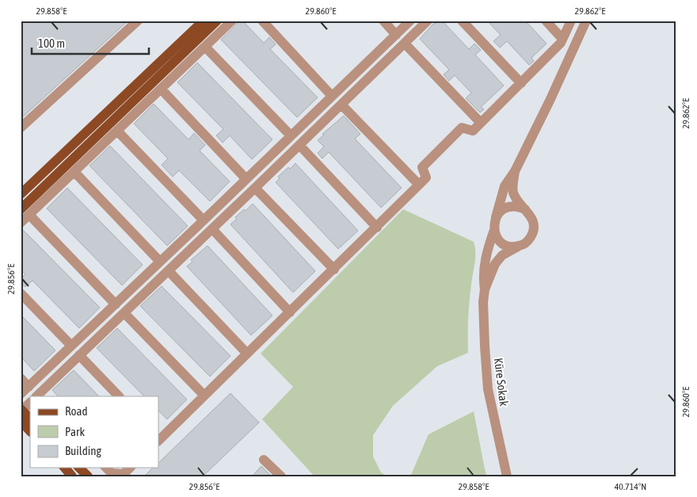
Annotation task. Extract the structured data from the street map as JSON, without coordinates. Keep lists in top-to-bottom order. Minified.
{"streets":{"street":["Küre Sokak"]},"legend":["Road","Park","Building"],"scale_bar":"100 m","coordinates":["29.858°E","29.860°E","29.862°E","29.856°E","40.714°N"]}
